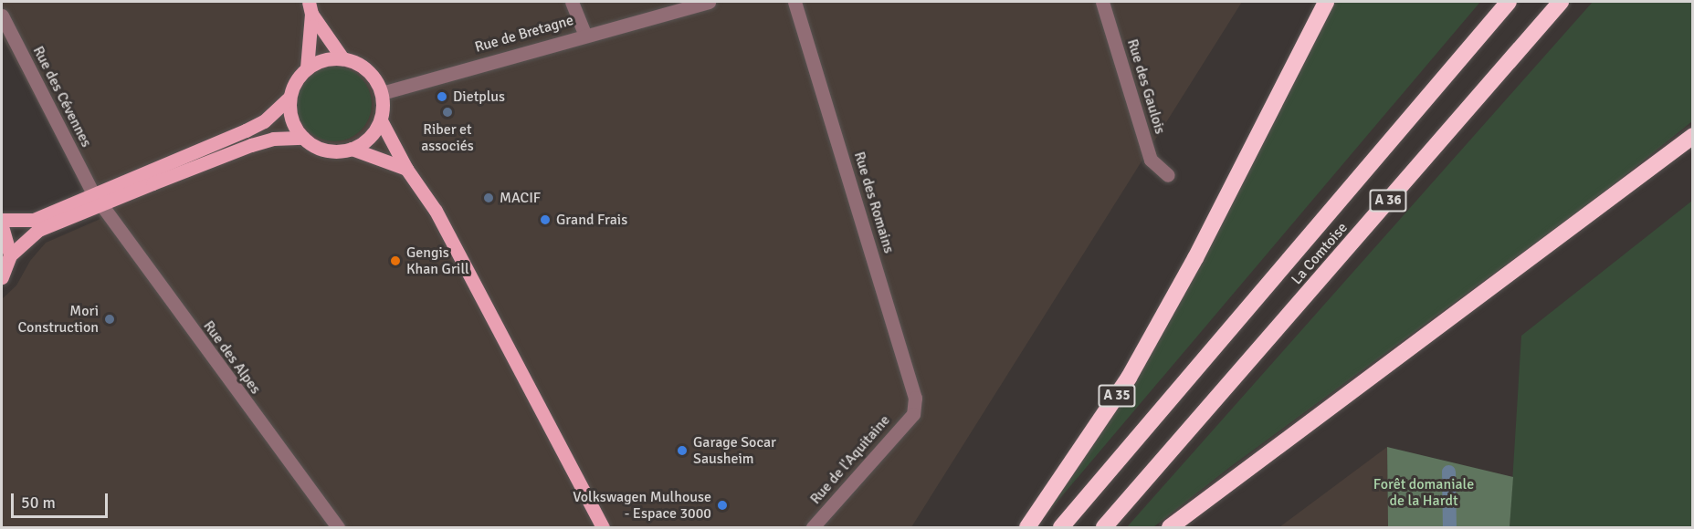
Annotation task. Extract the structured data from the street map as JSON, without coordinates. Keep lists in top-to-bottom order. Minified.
{"streets":{"highway":["A 36","La Comtoise","A 35"],"street":["Rue de Bretagne","Rue des Gaulois","Rue des Cévennes","Rue des Romains","Rue des Alpes","Rue de l'Aquitaine"]},"crossings":[["Rue des Cévennes","Rue des Alpes"],["Rue des Romains","Rue de l'Aquitaine"]],"parks":["Forêt domaniale de la Hardt"],"places":["Dietplus","Riber et associés","MACIF","Grand Frais","Gengis Khan Grill","Mori Construction","Garage Socar Sausheim","Volkswagen Mulhouse - Espace 3000"],"scale_bar":"50 m"}
